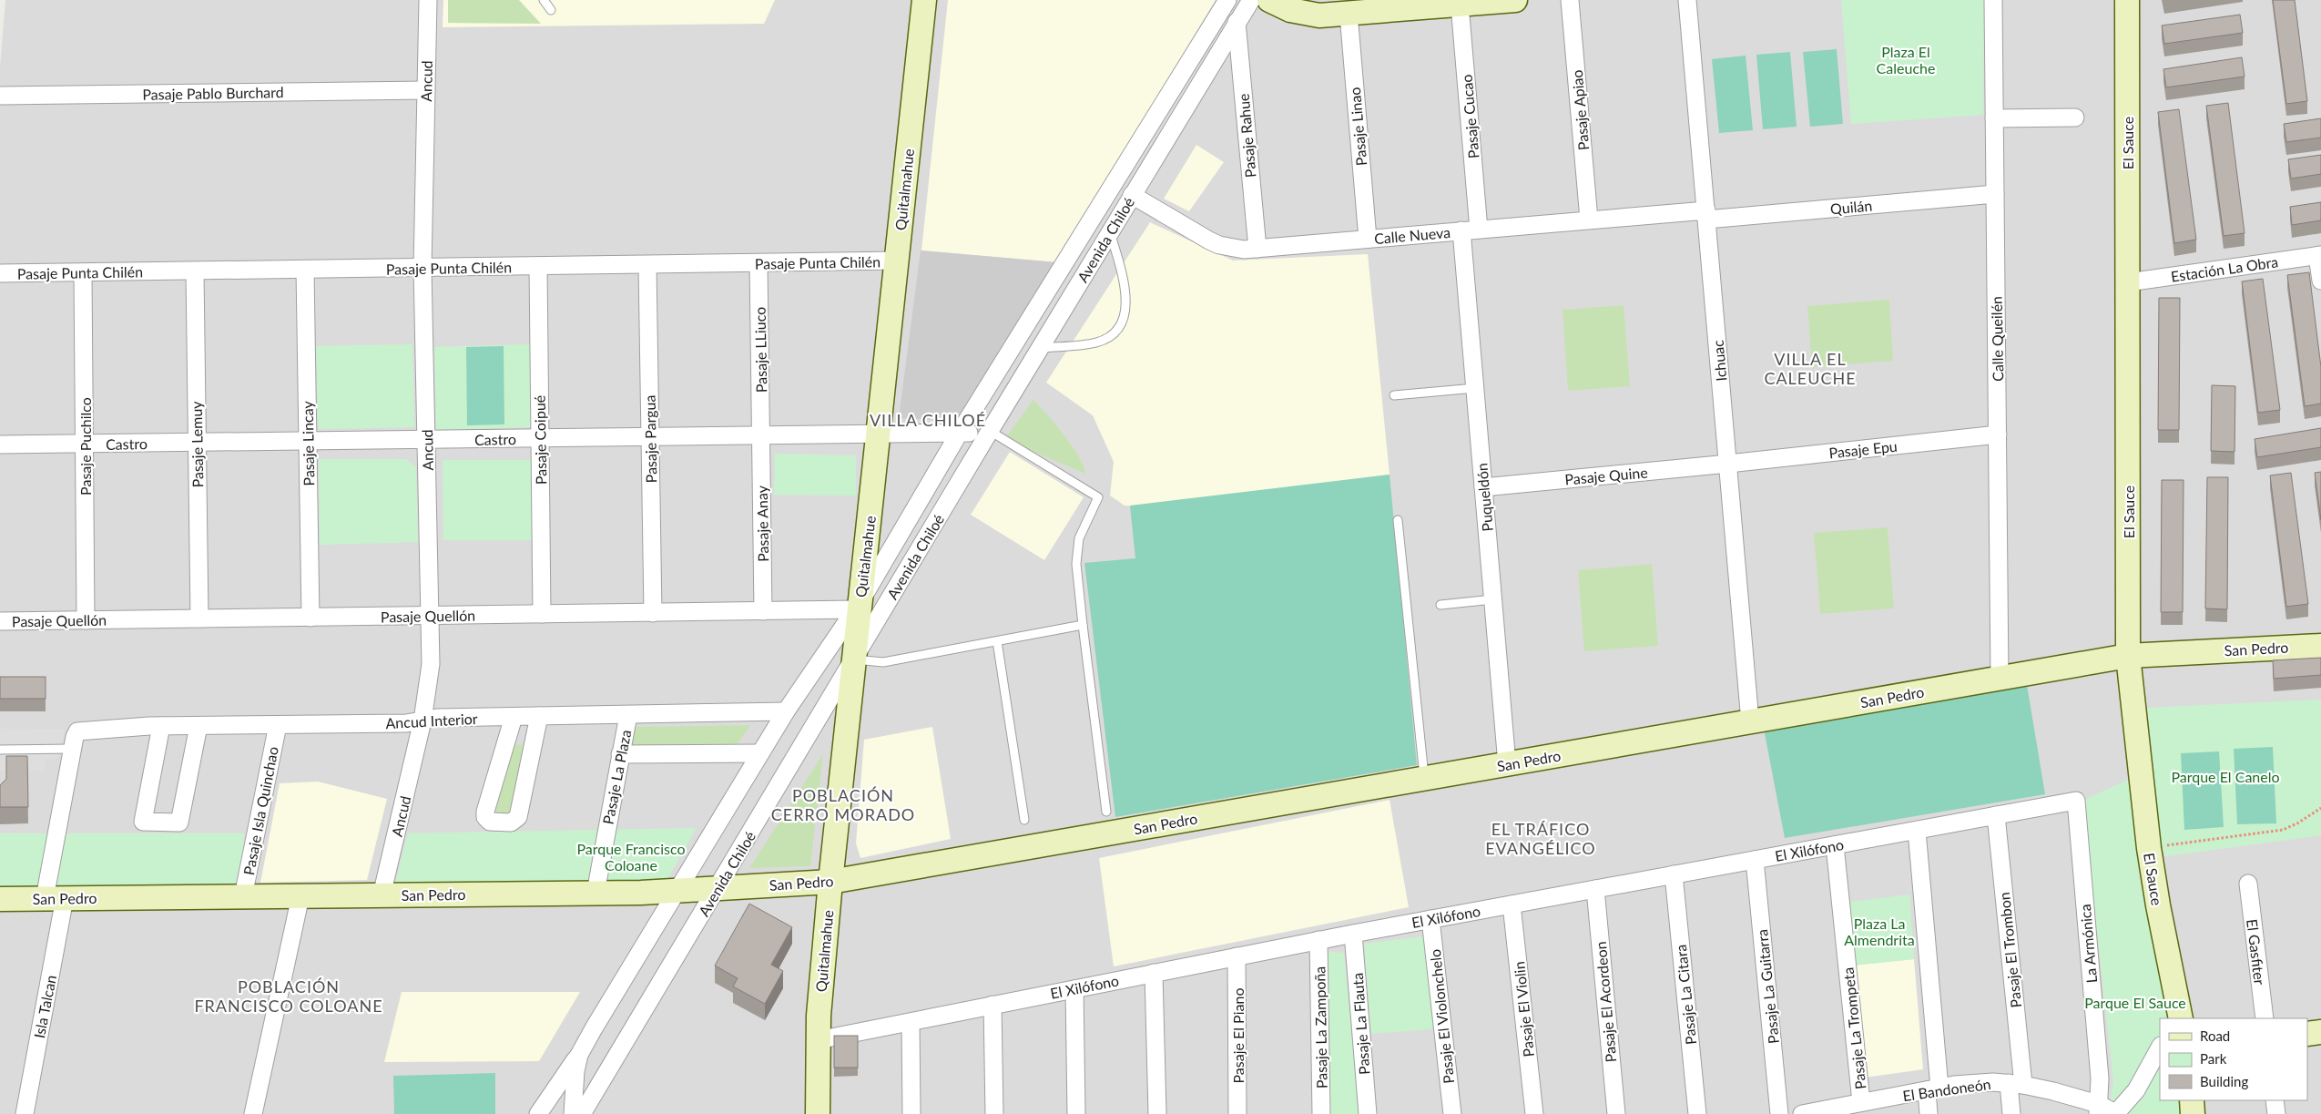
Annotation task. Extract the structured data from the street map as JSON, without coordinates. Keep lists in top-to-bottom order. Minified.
{"streets":{"street":["Ancud","Pasaje Pablo Burchard","Pasaje Apiao","Pasaje Cucao","Pasaje Linao","Pasaje Rahue","El Sauce","Quitalmahue","Quilán","Calle Nueva","Avenida Chiloé","Pasaje Punta Chilén","Estación La Obra","Calle Queilén","Pasaje LLiuco","Ichuac","Castro","Pasaje Pargua","Pasaje Coipué","Pasaje Lincay","Pasaje Lemuy","Pasaje Puchilco","Pasaje Epu","Pasaje Quine","Puqueldón","Pasaje Anay","Pasaje Quellón","San Pedro","Ancud Interior","Pasaje La Plaza","Pasaje Isla Quinchao","El Xilófono","La Armónica","Pasaje El Trombon","El Gasfiter","Pasaje La Guitarra","Pasaje La Citara","Pasaje El Acordeon","Isla Talcan","Pasaje El Violin","Pasaje El Violonchelo","Pasaje La Flauta","Pasaje La Zampoña","Pasaje La Trompeta","Pasaje El Piano","El Bandoneón"]},"crossings":[["Ancud","Pasaje Pablo Burchard"],["Ancud","Pasaje Punta Chilén"],["Ancud","Castro"],["Ancud","Pasaje Quellón"],["Ancud","San Pedro"],["Ancud","Ancud Interior"],["Pasaje Apiao","Calle Nueva"],["Pasaje Cucao","Calle Nueva"],["Pasaje Linao","Calle Nueva"],["Pasaje Rahue","Calle Nueva"],["Pasaje Rahue","Avenida Chiloé"],["El Sauce","Estación La Obra"],["El Sauce","San Pedro"],["Quitalmahue","Avenida Chiloé"],["Quitalmahue","Pasaje Punta Chilén"],["Quitalmahue","Castro"],["Quitalmahue","Pasaje Quellón"],["Quitalmahue","San Pedro"],["Quitalmahue","El Xilófono"],["Quilán","Calle Nueva"],["Quilán","Calle Queilén"],["Quilán","Ichuac"],["Calle Nueva","Avenida Chiloé"],["Calle Nueva","Ichuac"],["Calle Nueva","Puqueldón"],["Avenida Chiloé","Castro"],["Avenida Chiloé","Pasaje Quellón"],["Avenida Chiloé","San Pedro"],["Avenida Chiloé","Ancud Interior"],["Pasaje Punta Chilén","Pasaje LLiuco"],["Pasaje Punta Chilén","Pasaje Pargua"],["Pasaje Punta Chilén","Pasaje Coipué"],["Pasaje Punta Chilén","Pasaje Lincay"],["Pasaje Punta Chilén","Pasaje Lemuy"],["Pasaje Punta Chilén","Pasaje Puchilco"],["Calle Queilén","Pasaje Epu"],["Calle Queilén","San Pedro"],["Pasaje LLiuco","Castro"],["Pasaje LLiuco","Pasaje Anay"],["Ichuac","Pasaje Epu"],["Ichuac","Pasaje Quine"],["Ichuac","San Pedro"],["Castro","Pasaje Pargua"],["Castro","Pasaje Coipué"],["Castro","Pasaje Lincay"],["Castro","Pasaje Lemuy"],["Castro","Pasaje Puchilco"],["Castro","Pasaje Anay"],["Pasaje Pargua","Pasaje Quellón"],["Pasaje Coipué","Pasaje Quellón"],["Pasaje Lincay","Pasaje Quellón"],["Pasaje Lemuy","Pasaje Quellón"],["Pasaje Puchilco","Pasaje Quellón"],["Pasaje Epu","Pasaje Quine"],["Pasaje Quine","Puqueldón"],["Puqueldón","San Pedro"],["Pasaje Anay","Pasaje Quellón"],["San Pedro","Pasaje La Plaza"],["San Pedro","Pasaje Isla Quinchao"],["San Pedro","Isla Talcan"],["Ancud Interior","Pasaje La Plaza"],["Ancud Interior","Pasaje Isla Quinchao"],["Ancud Interior","Isla Talcan"],["El Xilófono","La Armónica"],["El Xilófono","Pasaje El Trombon"],["El Xilófono","Pasaje La Guitarra"],["El Xilófono","Pasaje La Citara"],["El Xilófono","Pasaje El Acordeon"],["El Xilófono","Pasaje El Violin"],["El Xilófono","Pasaje El Violonchelo"],["El Xilófono","Pasaje La Flauta"],["El Xilófono","Pasaje La Zampoña"],["El Xilófono","Pasaje La Trompeta"],["El Xilófono","Pasaje El Piano"],["La Armónica","El Bandoneón"],["Pasaje El Trombon","El Bandoneón"],["Pasaje La Trompeta","El Bandoneón"]],"districts":["VILLA EL CALEUCHE","VILLA CHILOÉ","POBLACIÓN CERRO MORADO","EL TRÁFICO EVANGÉLICO","POBLACIÓN FRANCISCO COLOANE"],"parks":["Plaza El Caleuche","Parque El Canelo","Parque Francisco Coloane","Plaza La Almendrita","Parque El Sauce"],"legend":["Road","Park","Building"]}
